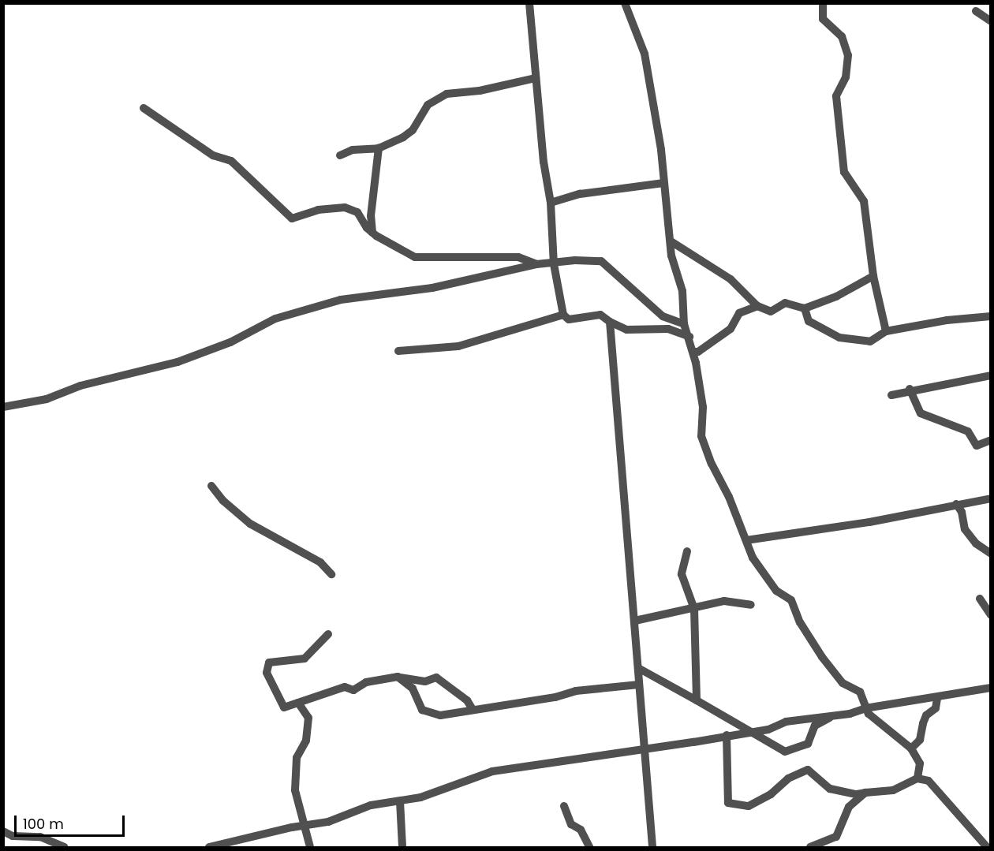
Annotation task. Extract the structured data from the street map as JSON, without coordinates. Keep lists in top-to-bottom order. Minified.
{"scale_bar":"100 m"}
